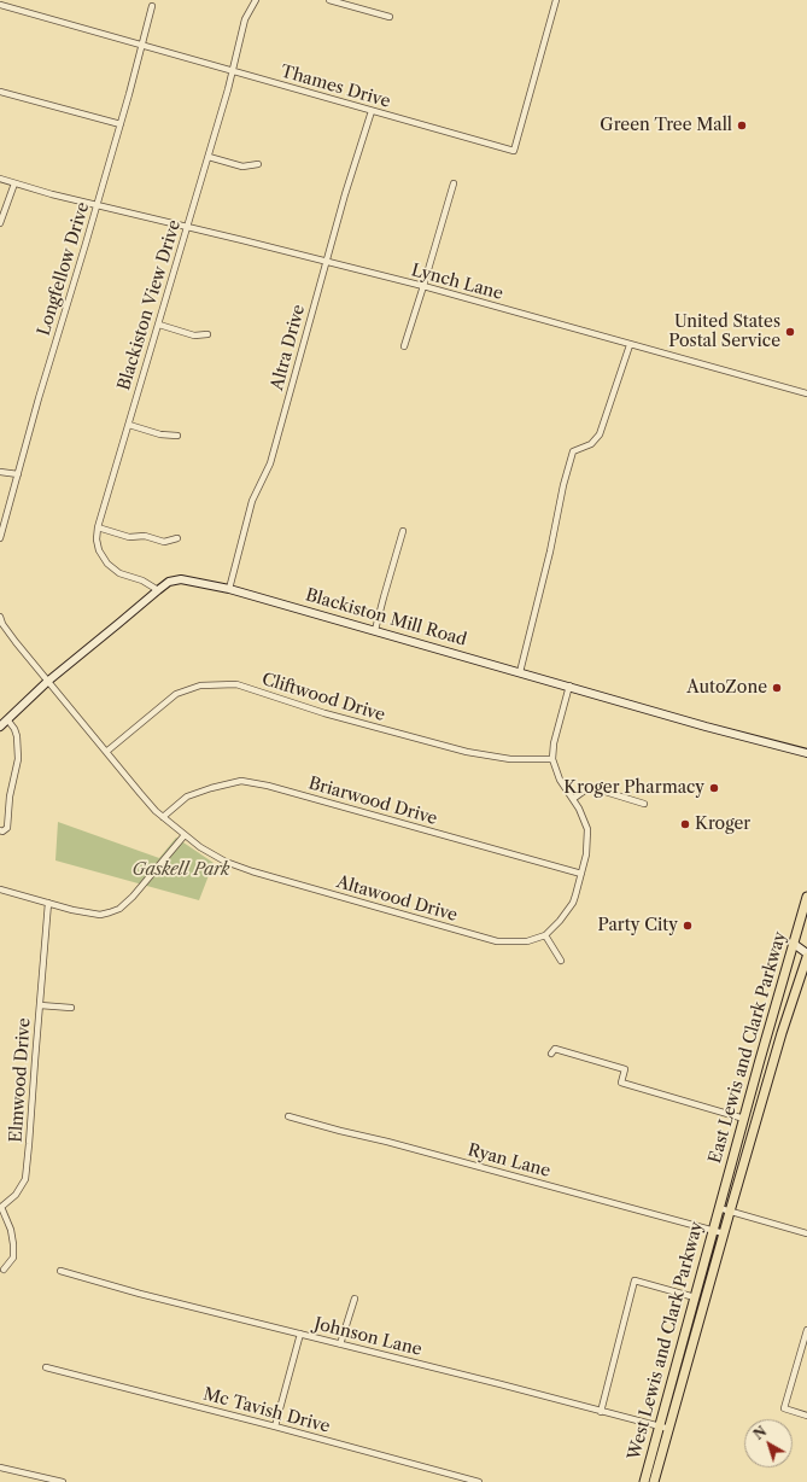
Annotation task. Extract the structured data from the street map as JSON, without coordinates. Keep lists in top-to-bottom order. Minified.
{"streets":{"main road":["Blackiston Mill Road","East Lewis and Clark Parkway","West Lewis and Clark Parkway"],"street":["Thames Drive","Longfellow Drive","Lynch Lane","Blackiston View Drive","Altra Drive","Cliftwood Drive","Briarwood Drive","Altawood Drive","Elmwood Drive","Ryan Lane","Johnson Lane","Mc Tavish Drive"]},"crossings":[["Thames Drive","Longfellow Drive"],["Thames Drive","Blackiston View Drive"],["Thames Drive","Altra Drive"],["Longfellow Drive","Lynch Lane"],["Lynch Lane","Blackiston View Drive"],["Lynch Lane","Altra Drive"],["Blackiston View Drive","Blackiston Mill Road"],["Altra Drive","Blackiston Mill Road"],["Blackiston Mill Road","Altawood Drive"],["Cliftwood Drive","Altawood Drive"],["Briarwood Drive","Altawood Drive"],["East Lewis and Clark Parkway","West Lewis and Clark Parkway"],["Ryan Lane","West Lewis and Clark Parkway"],["Johnson Lane","West Lewis and Clark Parkway"]],"parks":["Gaskell Park"],"places":["Green Tree Mall","United States Postal Service","AutoZone","Kroger Pharmacy","Kroger","Party City"],"north":"top left"}
